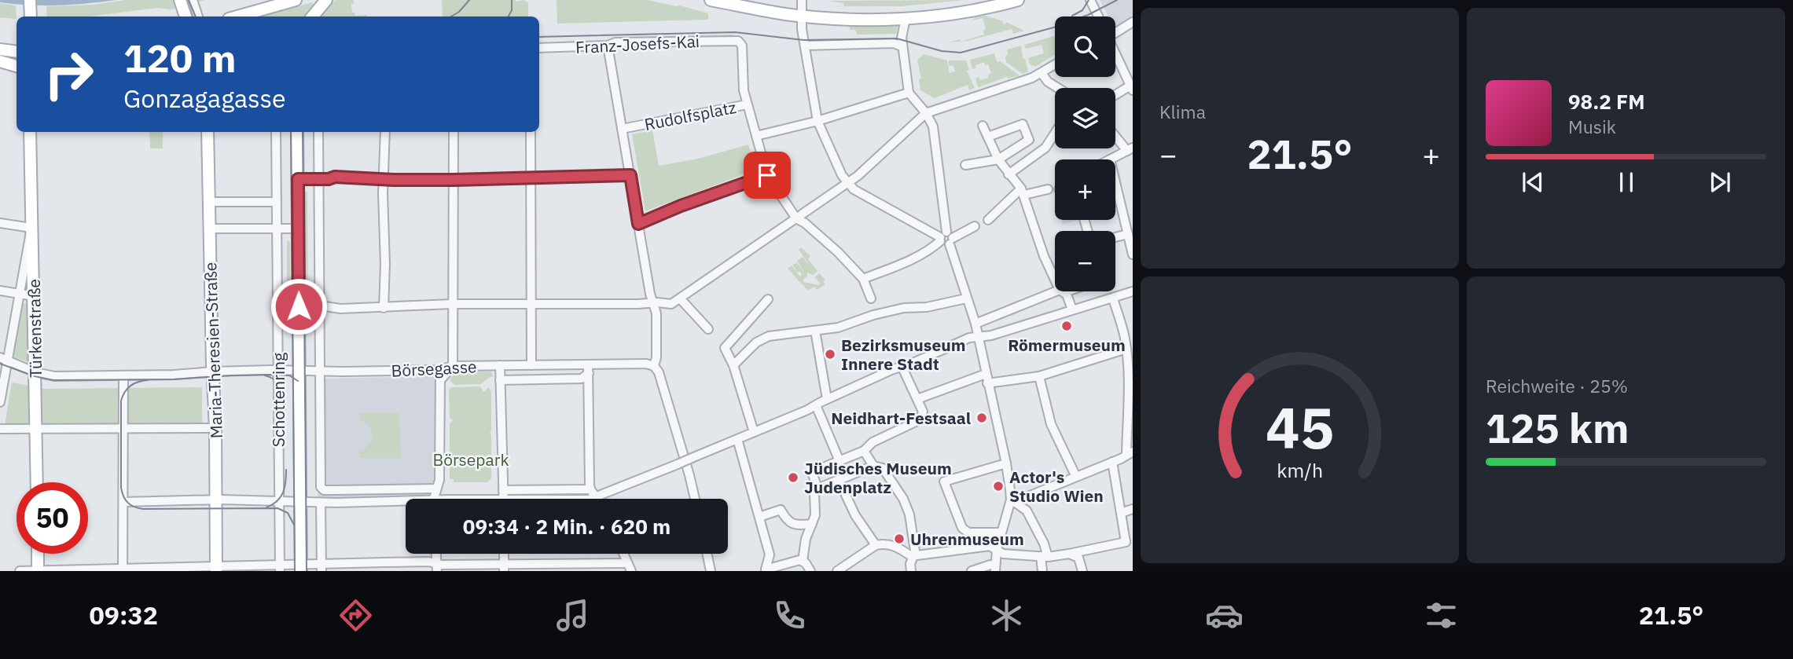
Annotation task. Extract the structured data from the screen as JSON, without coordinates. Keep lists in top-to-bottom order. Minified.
{"streets":{"main road":["Türkenstraße","Maria-Theresien-Straße","Schottenring"],"street":["Franz-Josefs-Kai","Rudolfsplatz","Börsegasse"]},"crossings":[["Franz-Josefs-Kai","Rudolfsplatz"],["Rudolfsplatz","Börsegasse"],["Türkenstraße","Börsegasse"],["Maria-Theresien-Straße","Börsegasse"],["Börsegasse","Schottenring"]],"parks":["Börsepark"],"places":["Römermuseum","Bezirksmuseum Innere Stadt","Neidhart-Festsaal","Jüdisches Museum Judenplatz","Actor's Studio Wien","Uhrenmuseum"],"page":{"tile":["Klima",["Reichweite · 25%","125 km"]],"map_buttons":["+","−"],"turn":["120 m","Gonzagagasse"],"song":["98.2 FM","Musik"],"heat":["−","21.5°","+"],"limit":"50","trip":"09:34 · 2 Min. · 620 m","tabs":["09:32","21.5°"],"gauge":["45","km/h"]}}
